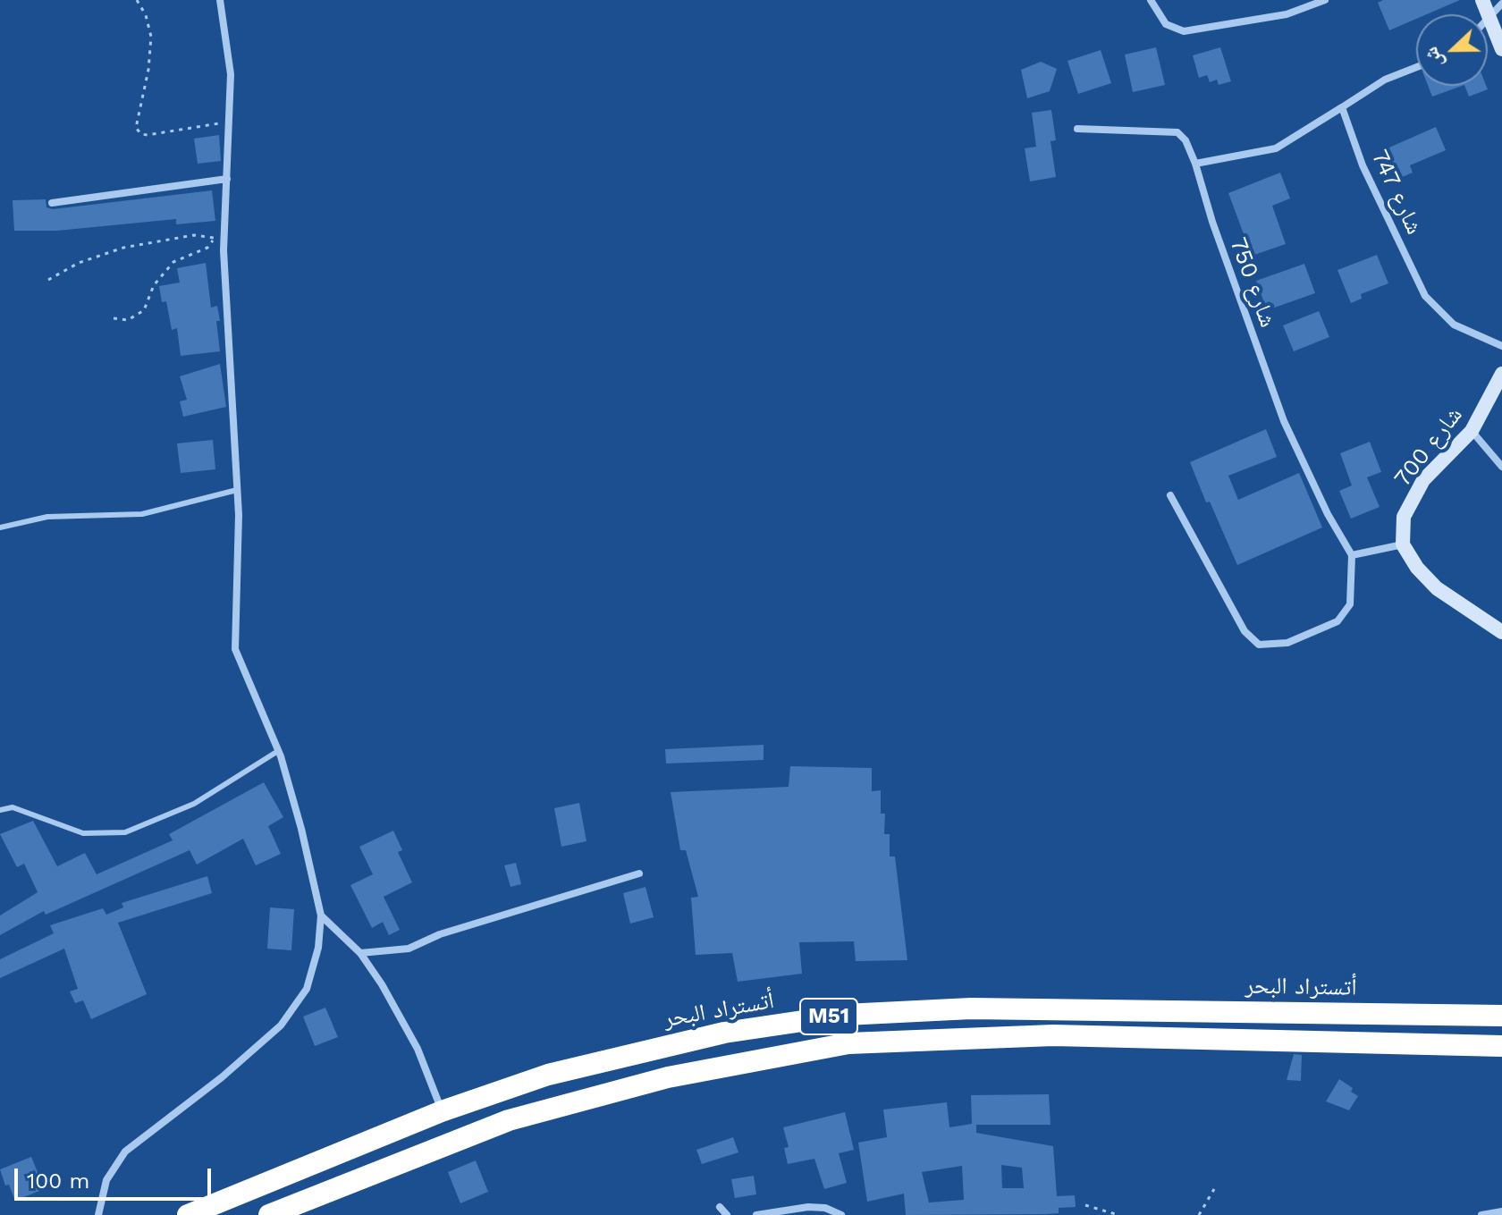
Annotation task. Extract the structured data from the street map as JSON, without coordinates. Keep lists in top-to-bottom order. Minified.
{"streets":{"highway":["أتستراد البحر","M51"],"main road":["شارع 700"],"street":["شارع 747","شارع 750"]},"scale_bar":"100 m","north":"left"}
